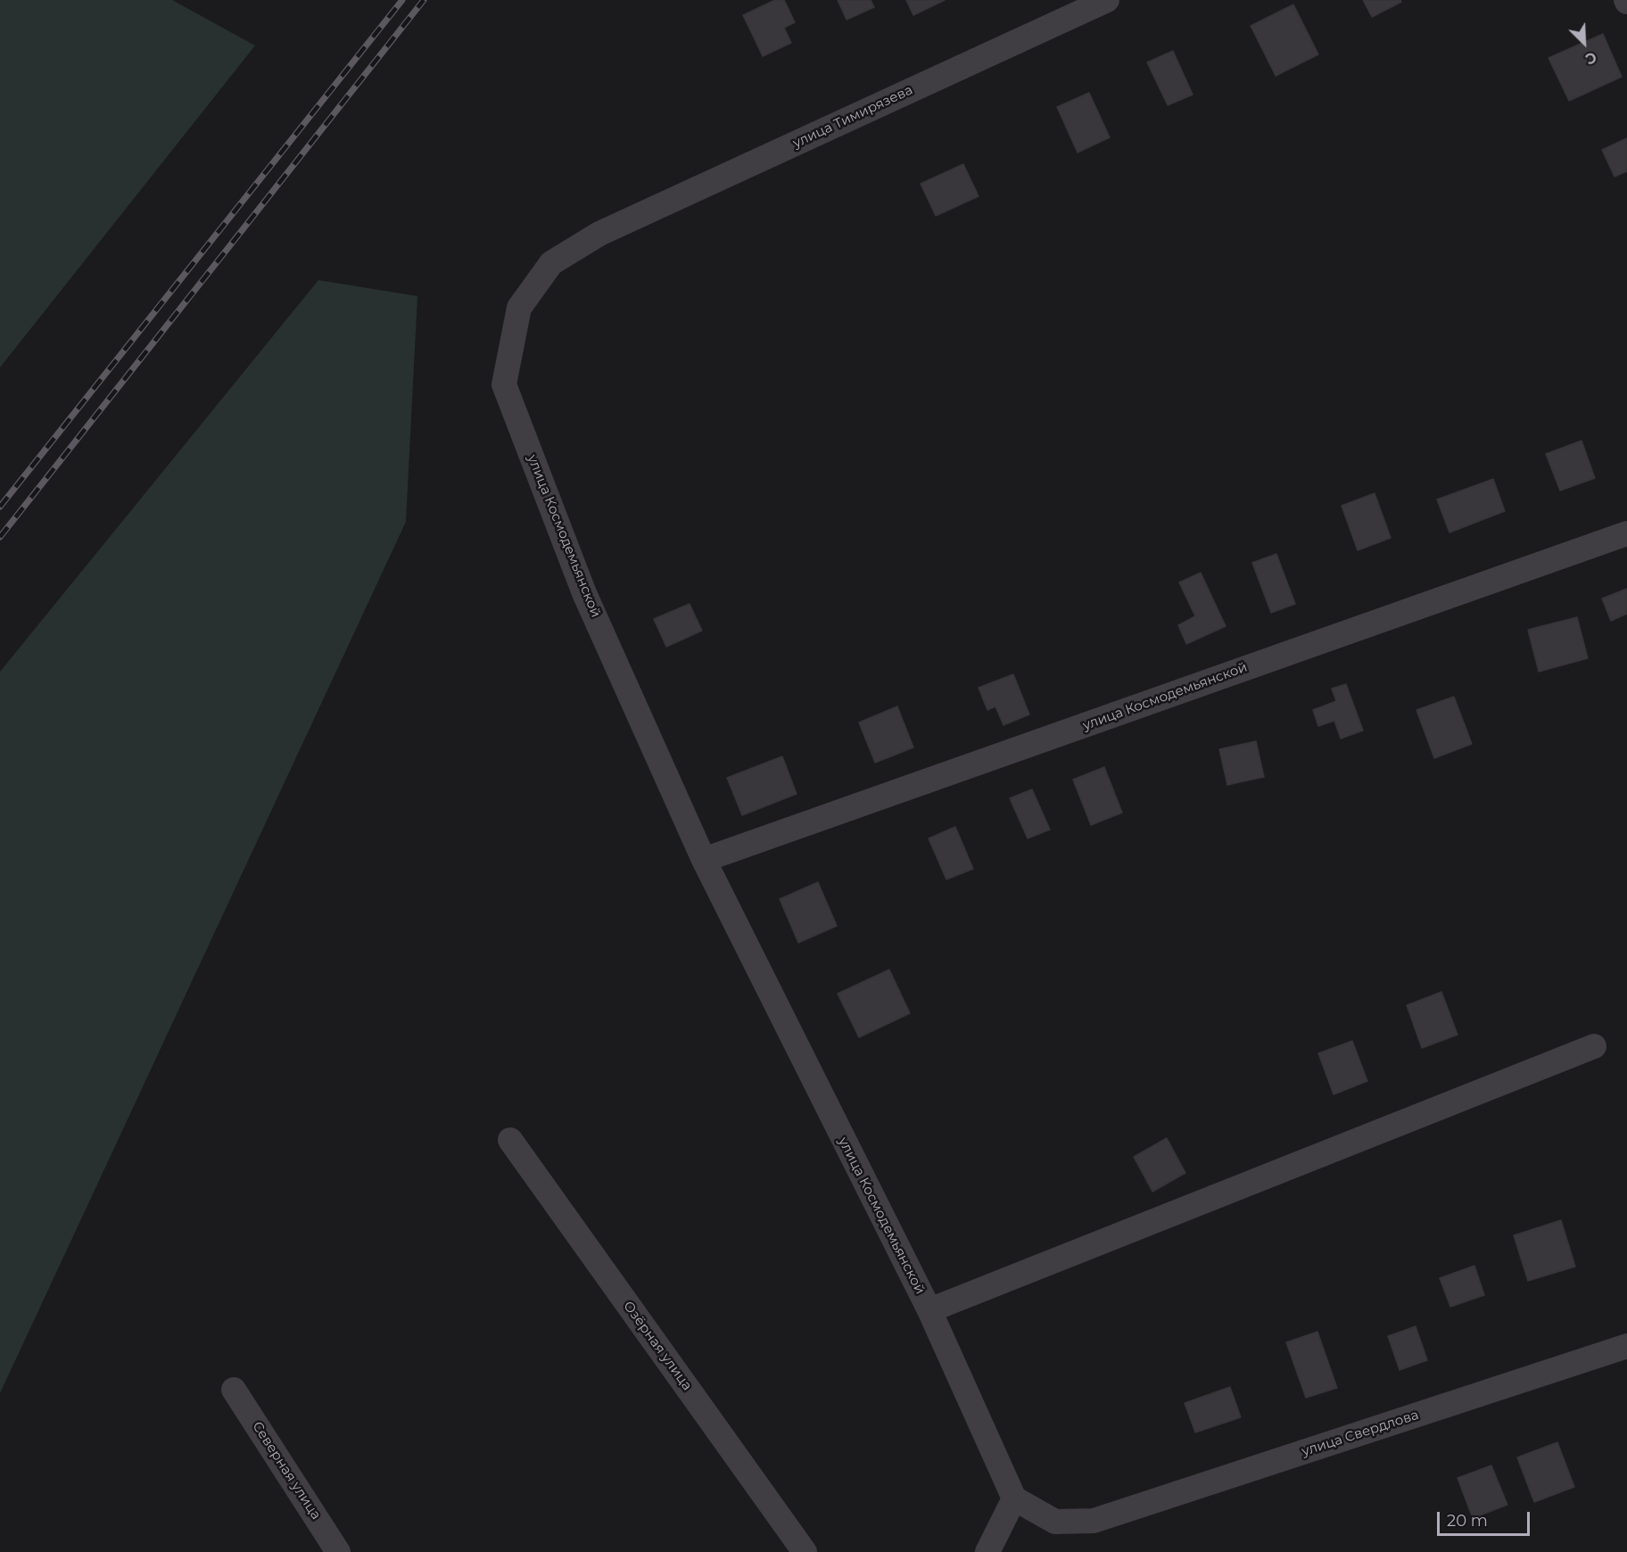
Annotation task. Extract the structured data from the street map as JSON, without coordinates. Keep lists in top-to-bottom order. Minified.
{"streets":{"street":["улица Тимирязева","улица Космодемьянской","Озёрная улица","улица Свердлова","Северная улица"]},"crossings":[["улица Тимирязева","улица Космодемьянской"],["улица Космодемьянской","улица Свердлова"]],"scale_bar":"20 m","north":"bottom right"}
